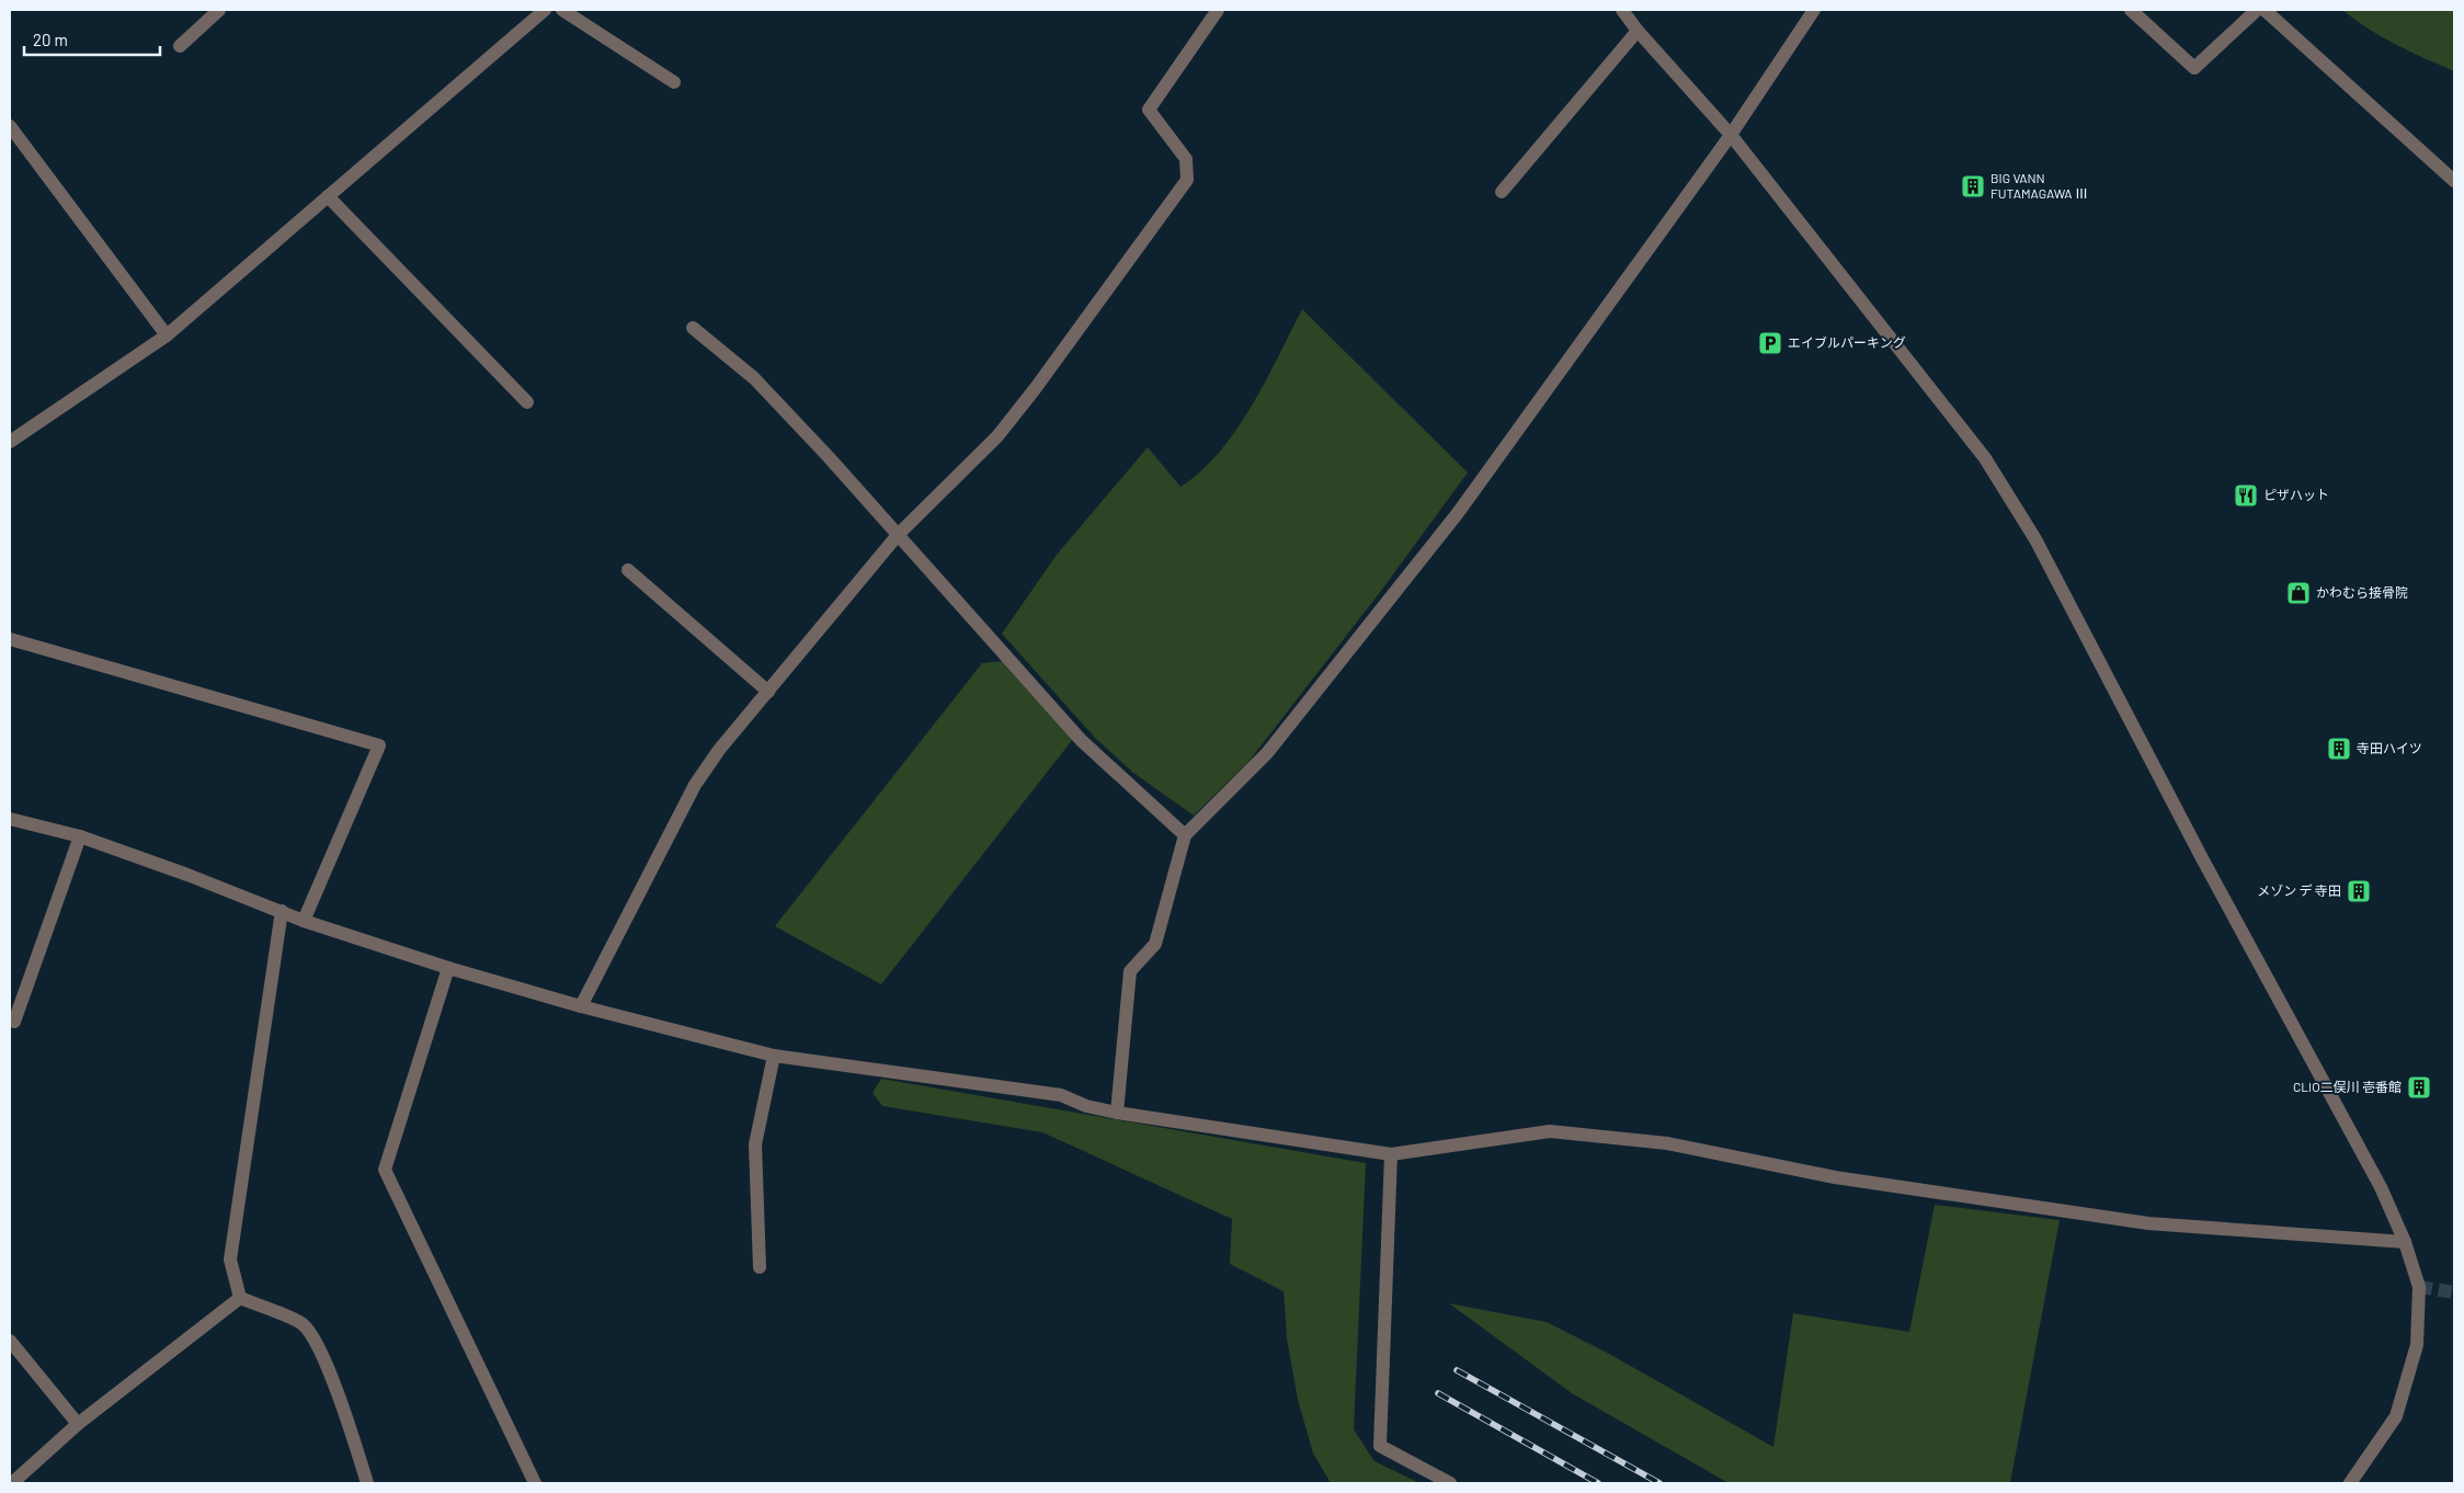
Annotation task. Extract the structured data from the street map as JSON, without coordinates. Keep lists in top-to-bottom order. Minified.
{"places":{"building":["BIG VANN FUTAMAGAWA Ⅲ","寺田ハイツ","メゾン デ 寺田","CLIO二俣川 壱番館"],"parking":["エイブルパーキング"],"restaurant":["ピザハット"],"shop":["かわむら接骨院"]},"scale_bar":"20 m"}
